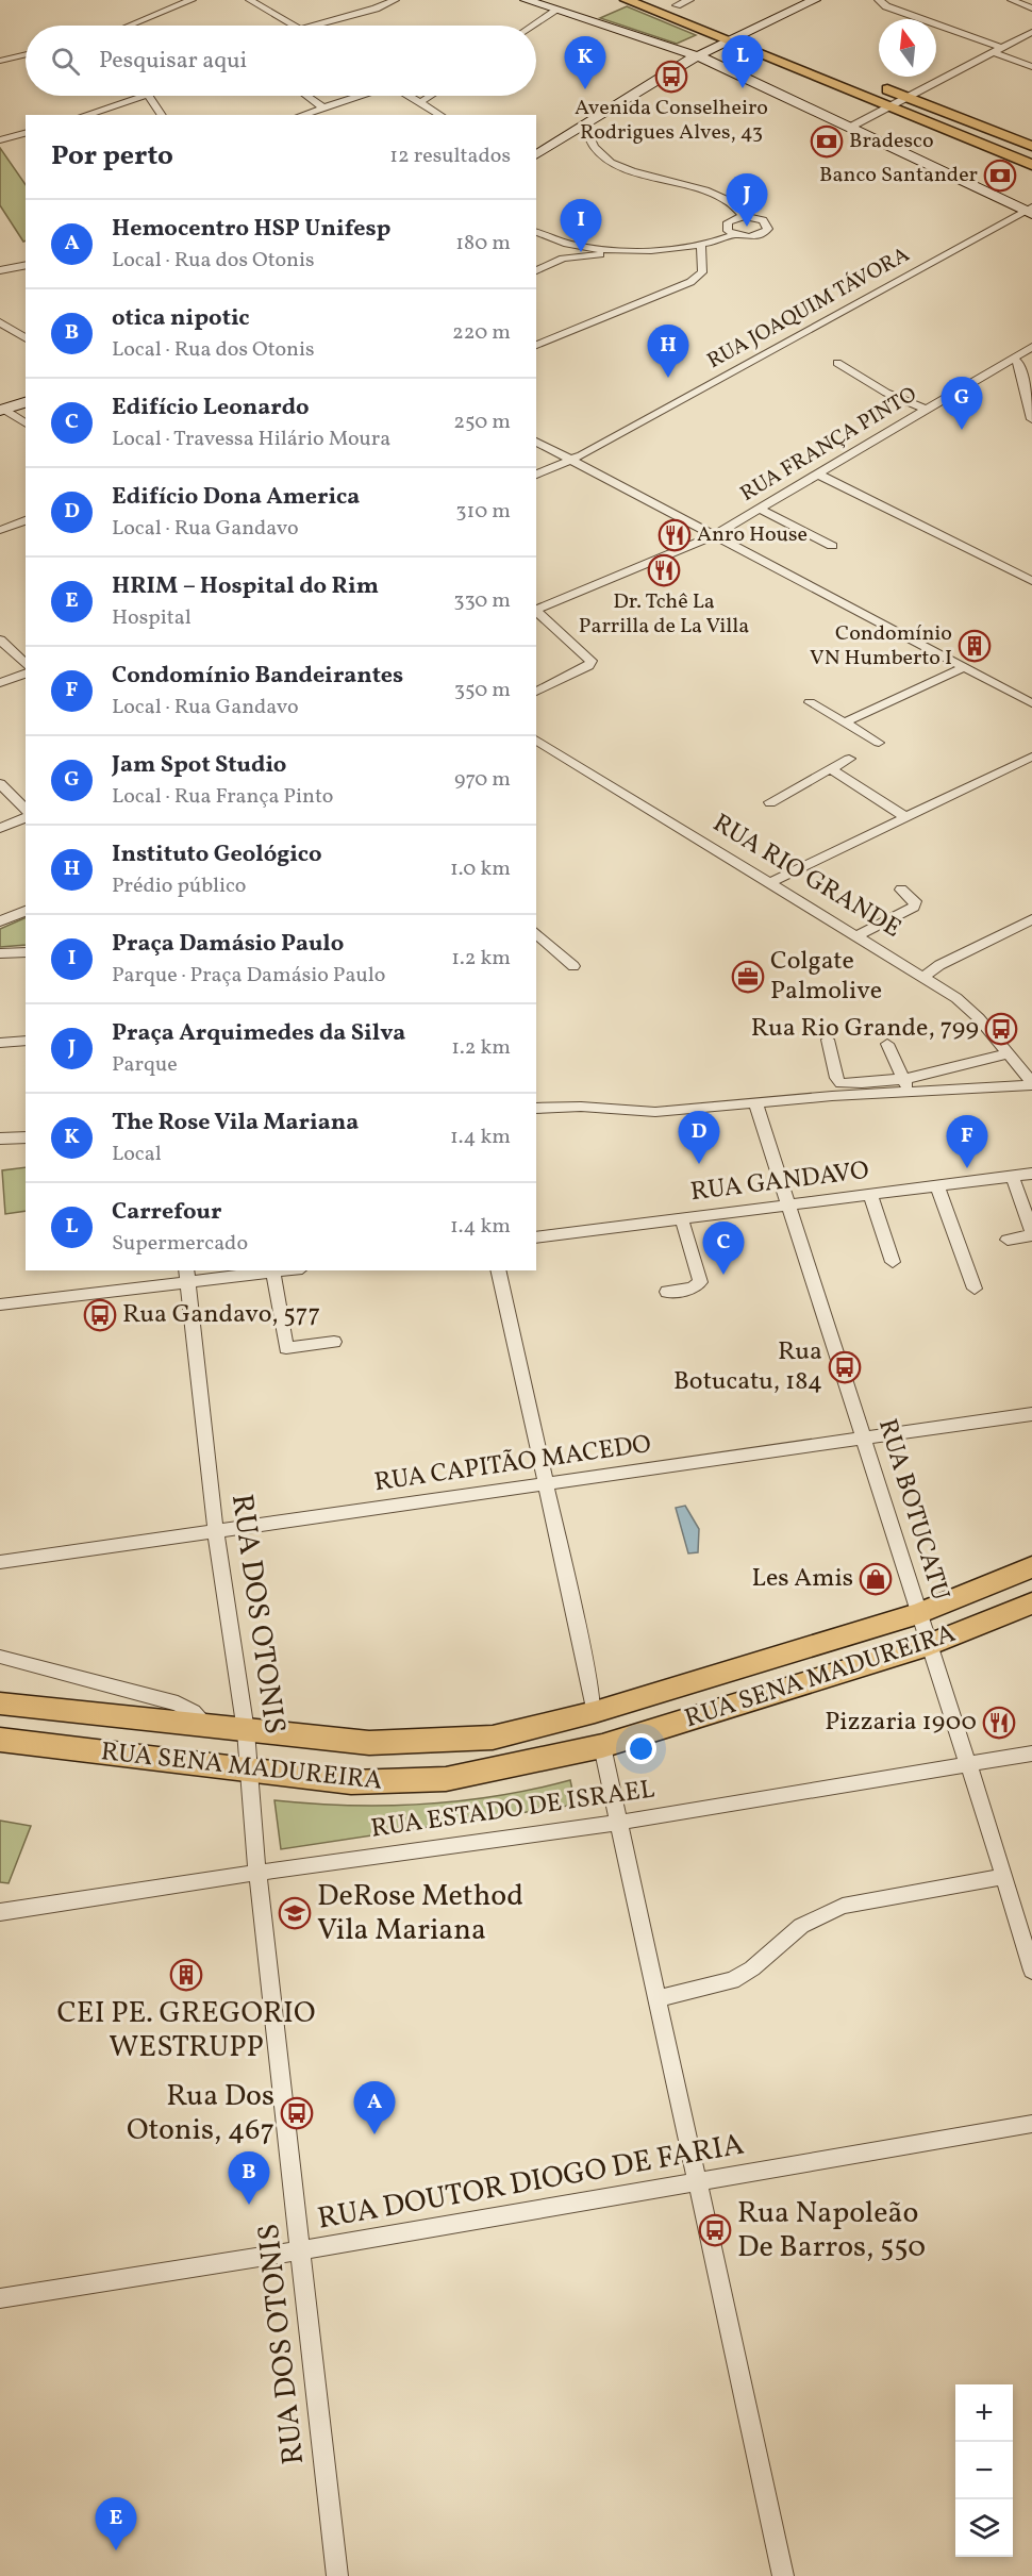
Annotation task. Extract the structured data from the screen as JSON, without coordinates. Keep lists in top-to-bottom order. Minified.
{"streets":{"main road":["RUA SENA MADUREIRA"],"street":["RUA JOAQUIM TÁVORA","RUA FRANÇA PINTO","RUA RIO GRANDE","RUA GANDAVO","RUA CAPITÃO MACEDO","RUA BOTUCATU","RUA DOS OTONIS","RUA ESTADO DE ISRAEL","RUA DOUTOR DIOGO DE FARIA"]},"crossings":[["RUA GANDAVO","RUA BOTUCATU"],["RUA CAPITÃO MACEDO","RUA BOTUCATU"],["RUA CAPITÃO MACEDO","RUA DOS OTONIS"],["RUA BOTUCATU","RUA SENA MADUREIRA"],["RUA BOTUCATU","RUA ESTADO DE ISRAEL"],["RUA DOS OTONIS","RUA SENA MADUREIRA"],["RUA DOS OTONIS","RUA ESTADO DE ISRAEL"],["RUA DOS OTONIS","RUA DOUTOR DIOGO DE FARIA"]],"places":{"bus stop":["Avenida Conselheiro Rodrigues Alves, 43","Rua Rio Grande, 799","Rua Gandavo, 577","Rua Botucatu, 184","Rua Dos Otonis, 467","Rua Napoleão De Barros, 550"],"bank":["Bradesco","Banco Santander"],"restaurant":["Anro House","Dr. Tchê La Parrilla de La Villa","Pizzaria 1900"],"building":["Condomínio VN Humberto I","CEI PE. GREGORIO WESTRUPP"],"office":["Colgate Palmolive"],"shop":["Les Amis"],"school or university":["DeRose Method Vila Mariana"]},"north":"top","page":{"search":"Pesquisar aqui","pins":["L","K","J","I","H","G","D","F","C","A","B","E"],"heading":["Por perto","12 resultados"],"list":[{"mark":"A","name":"Hemocentro HSP Unifesp","note":"Local · Rua dos Otonis","value":"180 m"},{"mark":"B","name":"otica nipotic","note":"Local · Rua dos Otonis","value":"220 m"},{"mark":"C","name":"Edifício Leonardo","note":"Local · Travessa Hilário Moura","value":"250 m"},{"mark":"D","name":"Edifício Dona America","note":"Local · Rua Gandavo","value":"310 m"},{"mark":"E","name":"HRIM – Hospital do Rim","note":"Hospital","value":"330 m"},{"mark":"F","name":"Condomínio Bandeirantes","note":"Local · Rua Gandavo","value":"350 m"},{"mark":"G","name":"Jam Spot Studio","note":"Local · Rua França Pinto","value":"970 m"},{"mark":"H","name":"Instituto Geológico","note":"Prédio público","value":"1.0 km"},{"mark":"I","name":"Praça Damásio Paulo","note":"Parque · Praça Damásio Paulo","value":"1.2 km"},{"mark":"J","name":"Praça Arquimedes da Silva","note":"Parque","value":"1.2 km"},{"mark":"K","name":"The Rose Vila Mariana","note":"Local","value":"1.4 km"},{"mark":"L","name":"Carrefour","note":"Supermercado","value":"1.4 km"}],"map_buttons":["+","−"]}}
